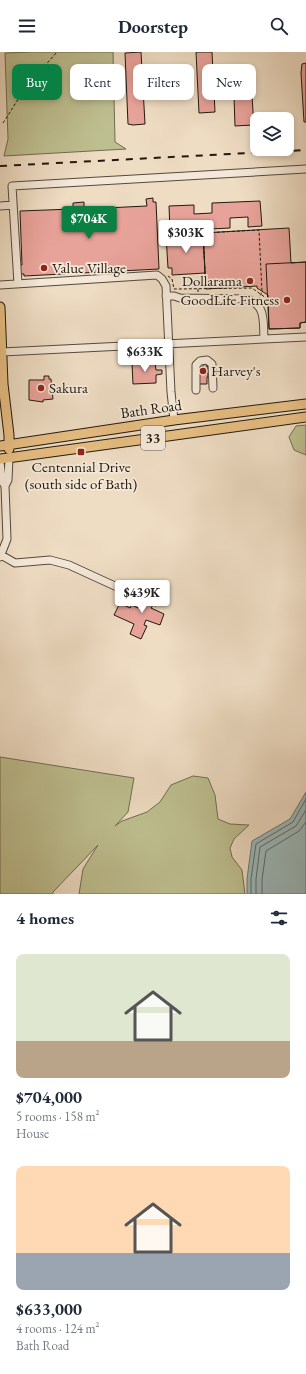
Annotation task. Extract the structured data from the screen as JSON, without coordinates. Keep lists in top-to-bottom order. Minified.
{"streets":{"main road":["Bath Road","33"]},"places":{"other":["Value Village","Dollarama","GoodLife Fitness","Harvey's","Sakura"],"transit":["Centennial Drive (south side of Bath)"]},"page":{"header":"Doorstep","chip":["Buy","Rent","Filters","New"],"price":["$704K","$303K","$633K","$439K"],"heading":"4 homes","list":[{"name":"$704,000","note":"5 rooms · 158 m² · House"},{"name":"$633,000","note":"4 rooms · 124 m² · Bath Road"}]}}
